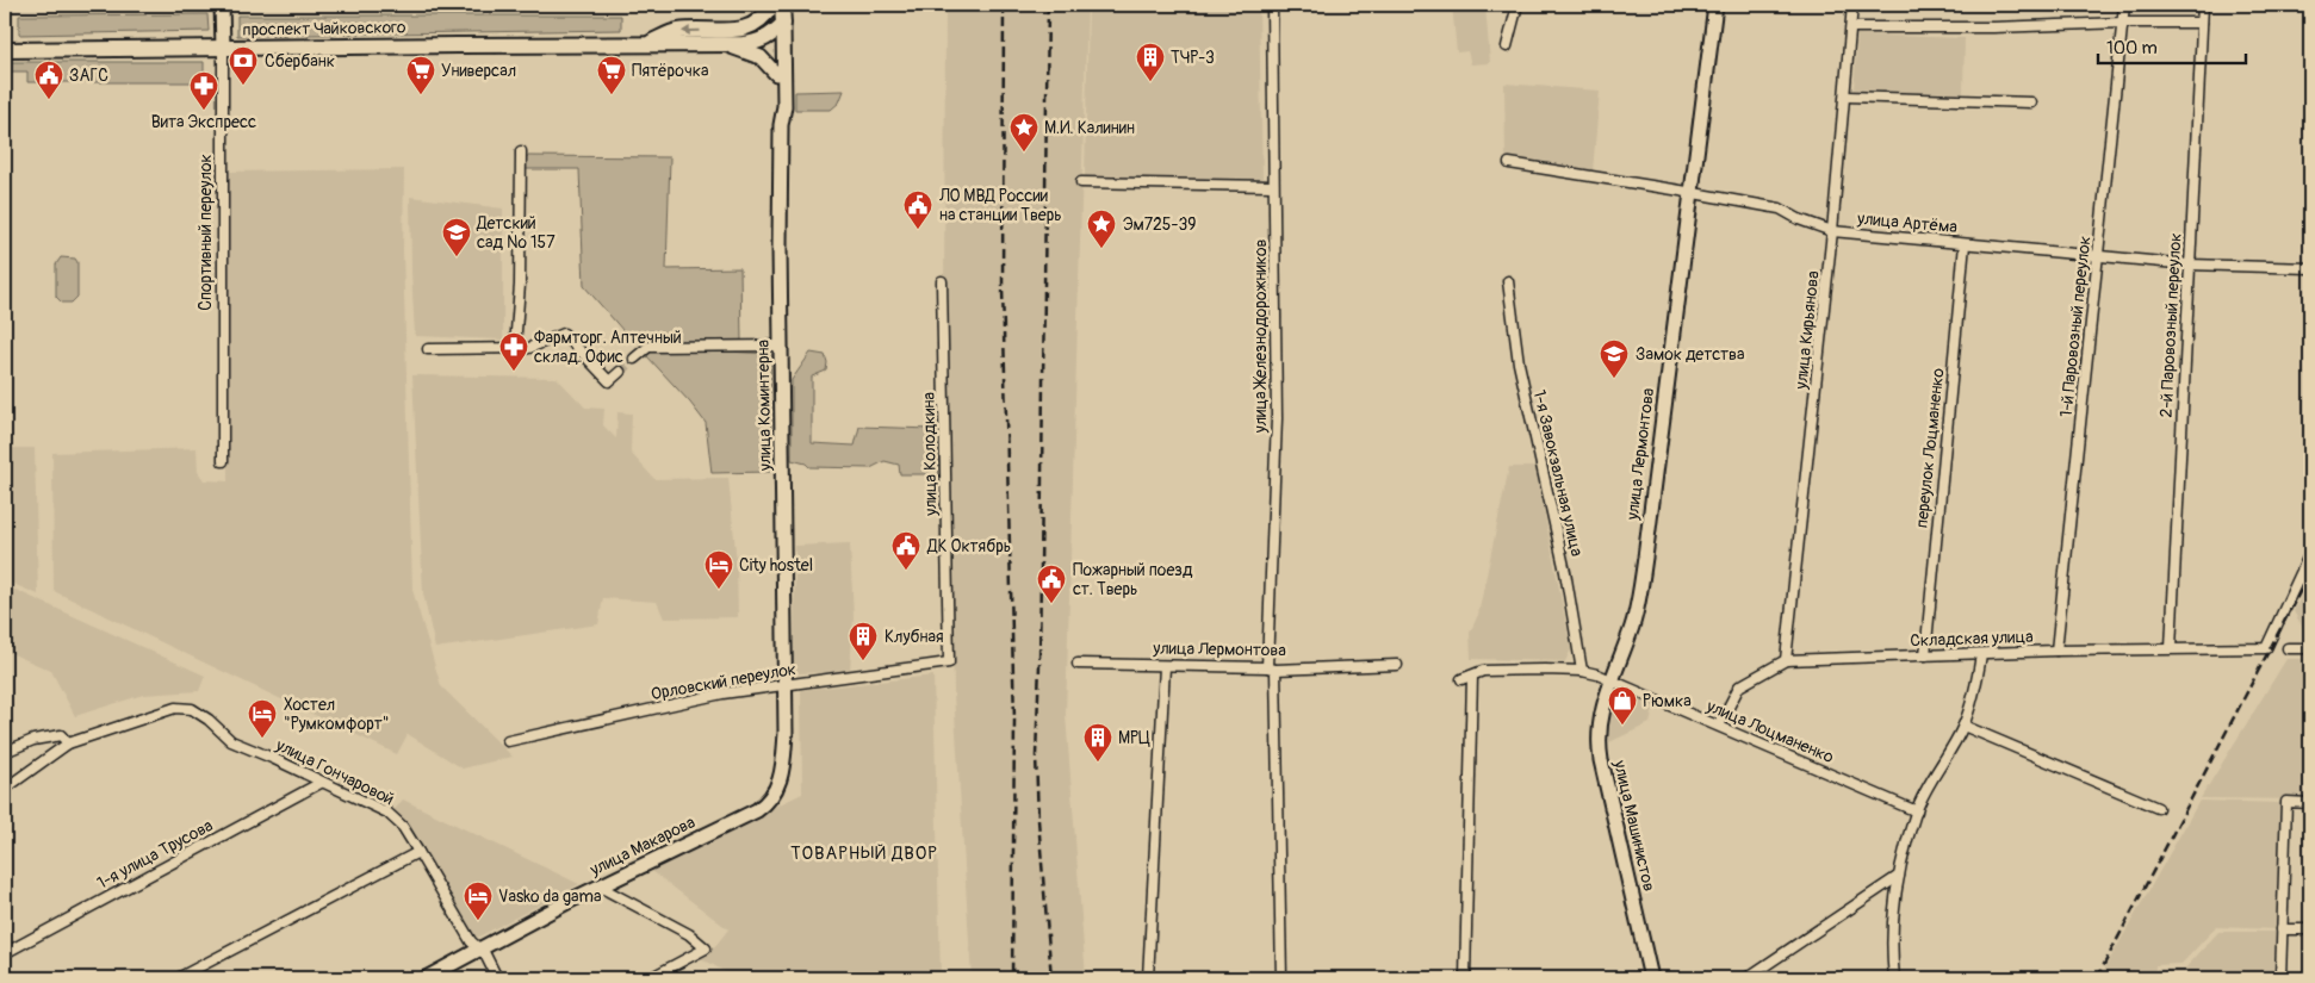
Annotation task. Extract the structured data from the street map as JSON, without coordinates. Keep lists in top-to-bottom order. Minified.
{"streets":{"main road":["проспект Чайковского","Спортивный переулок","улица Коминтерна","улица Лермонтова","улица Машинистов","улица Макарова"],"street":["улица Артёма","2-й Паровозный переулок","1-й Паровозный переулок","улица Кирьянова","улица Железнодорожников","переулок Лоцманенко","улица Колодкина","1-я Завокзальная улица","Складская улица","Орловский переулок","улица Лоцманенко","улица Гончаровой","1-я улица Трусова"]},"crossings":[["проспект Чайковского","Спортивный переулок"],["проспект Чайковского","улица Коминтерна"],["улица Артёма","2-й Паровозный переулок"],["улица Артёма","1-й Паровозный переулок"],["улица Артёма","улица Кирьянова"],["улица Артёма","переулок Лоцманенко"],["улица Артёма","улица Лермонтова"],["2-й Паровозный переулок","Складская улица"],["1-й Паровозный переулок","Складская улица"],["улица Кирьянова","Складская улица"],["улица Железнодорожников","улица Лермонтова"],["улица Коминтерна","Орловский переулок"],["улица Коминтерна","улица Макарова"],["переулок Лоцманенко","Складская улица"],["улица Колодкина","Орловский переулок"],["улица Лермонтова","улица Лоцманенко"],["улица Лермонтова","улица Машинистов"],["Складская улица","улица Лоцманенко"],["Орловский переулок","улица Макарова"],["улица Лоцманенко","улица Машинистов"],["улица Гончаровой","улица Макарова"],["улица Гончаровой","1-я улица Трусова"]],"districts":["ТОВАРНЫЙ ДВОР"],"places":{"building":["ТЧР-3","Клубная","МРЦ"],"bank":["Сбербанк"],"supermarket":["Универсал","Пятёрочка"],"public building":["ЗАГС","ЛО МВД России на станции Тверь","ДК Октябрь","Пожарный поезд ст. Тверь"],"pharmacy":["Вита Экспресс","Фармторг. Аптечный склад. Офис"],"place":["М.И. Калинин","Эм725-39"],"school or university":["Детский сад № 157","Замок детства"],"hotel":["City hostel","Хостел \"Румкомфорт\"","Vasko da gama"],"shop":["Рюмка"]},"scale_bar":"100 m"}
